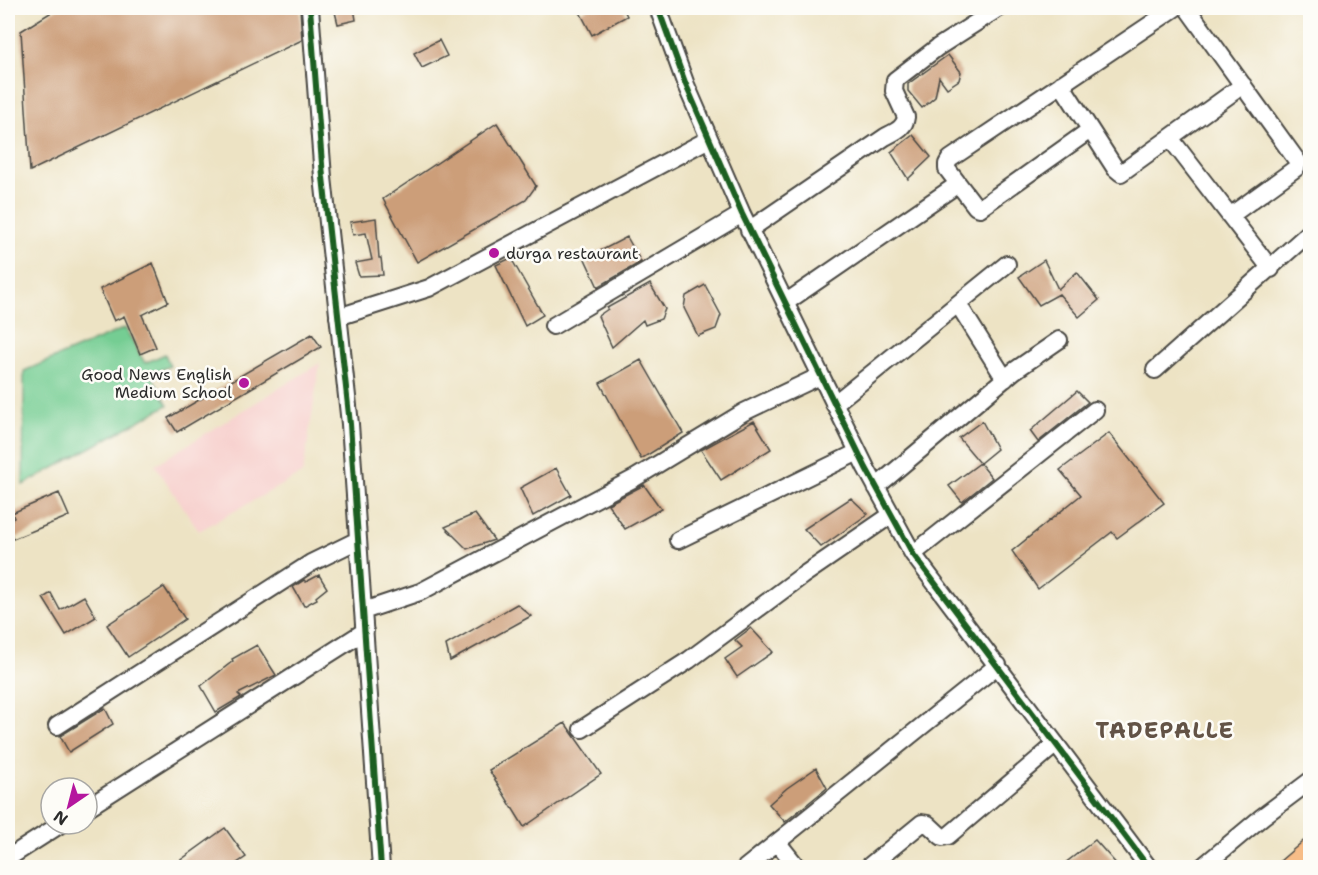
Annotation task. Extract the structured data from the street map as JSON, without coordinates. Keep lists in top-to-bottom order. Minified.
{"districts":["TADEPALLE"],"places":["durga restaurant","Good News English Medium School"],"north":"bottom left"}
